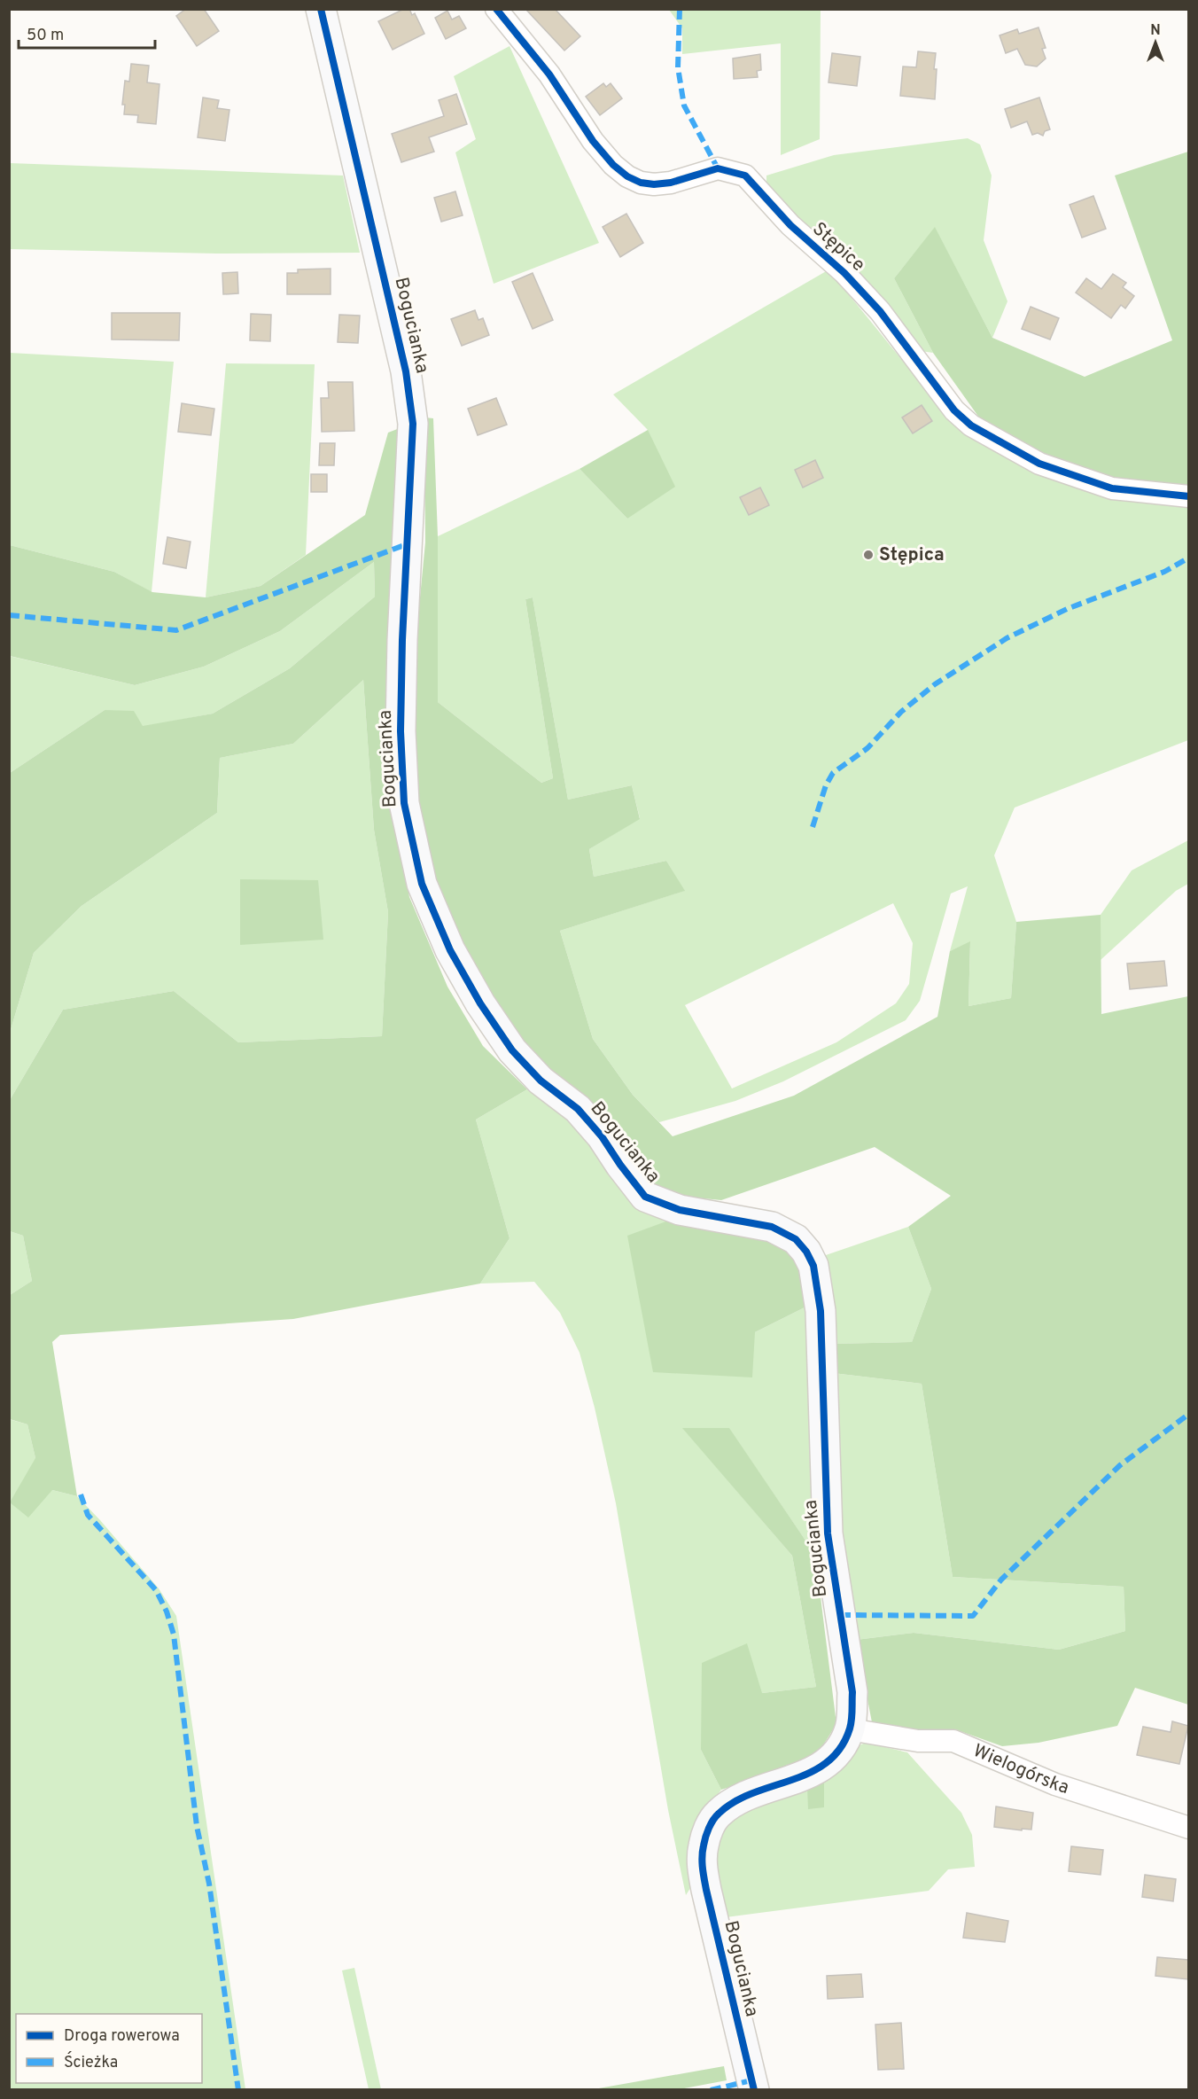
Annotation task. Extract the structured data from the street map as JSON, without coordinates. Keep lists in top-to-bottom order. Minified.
{"streets":{"street":["Stępice","Bogucianka","Wielogórska"]},"crossings":[["Bogucianka","Wielogórska"]],"places":["Stępica"],"legend":["Droga rowerowa","Ścieżka"],"scale_bar":"50 m","north":"top"}
